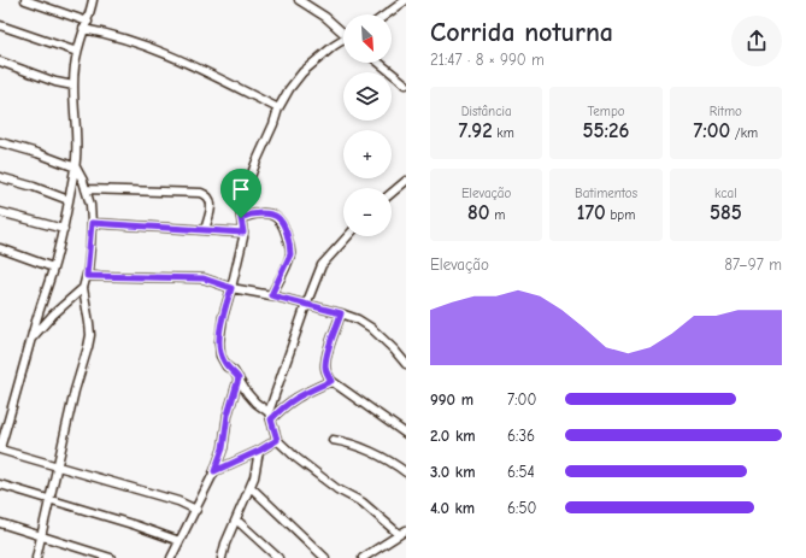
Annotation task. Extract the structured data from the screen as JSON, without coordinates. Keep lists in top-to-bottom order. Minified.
{"north":"bottom right","page":{"heading":["Corrida noturna","21:47 · 8 × 990 m"],"map_buttons":["+","−"],"stats":[["Distância","7.92 km"],["Tempo","55:26"],["Ritmo","7:00 /km"],["Elevação","80 m"],["Batimentos","170 bpm"],["kcal","585"]],"chart":["Elevação","87–97 m"],"list":[{"name":"990 m","note":"7:00"},{"name":"2.0 km","note":"6:36"},{"name":"3.0 km","note":"6:54"},{"name":"4.0 km","note":"6:50"}]}}
